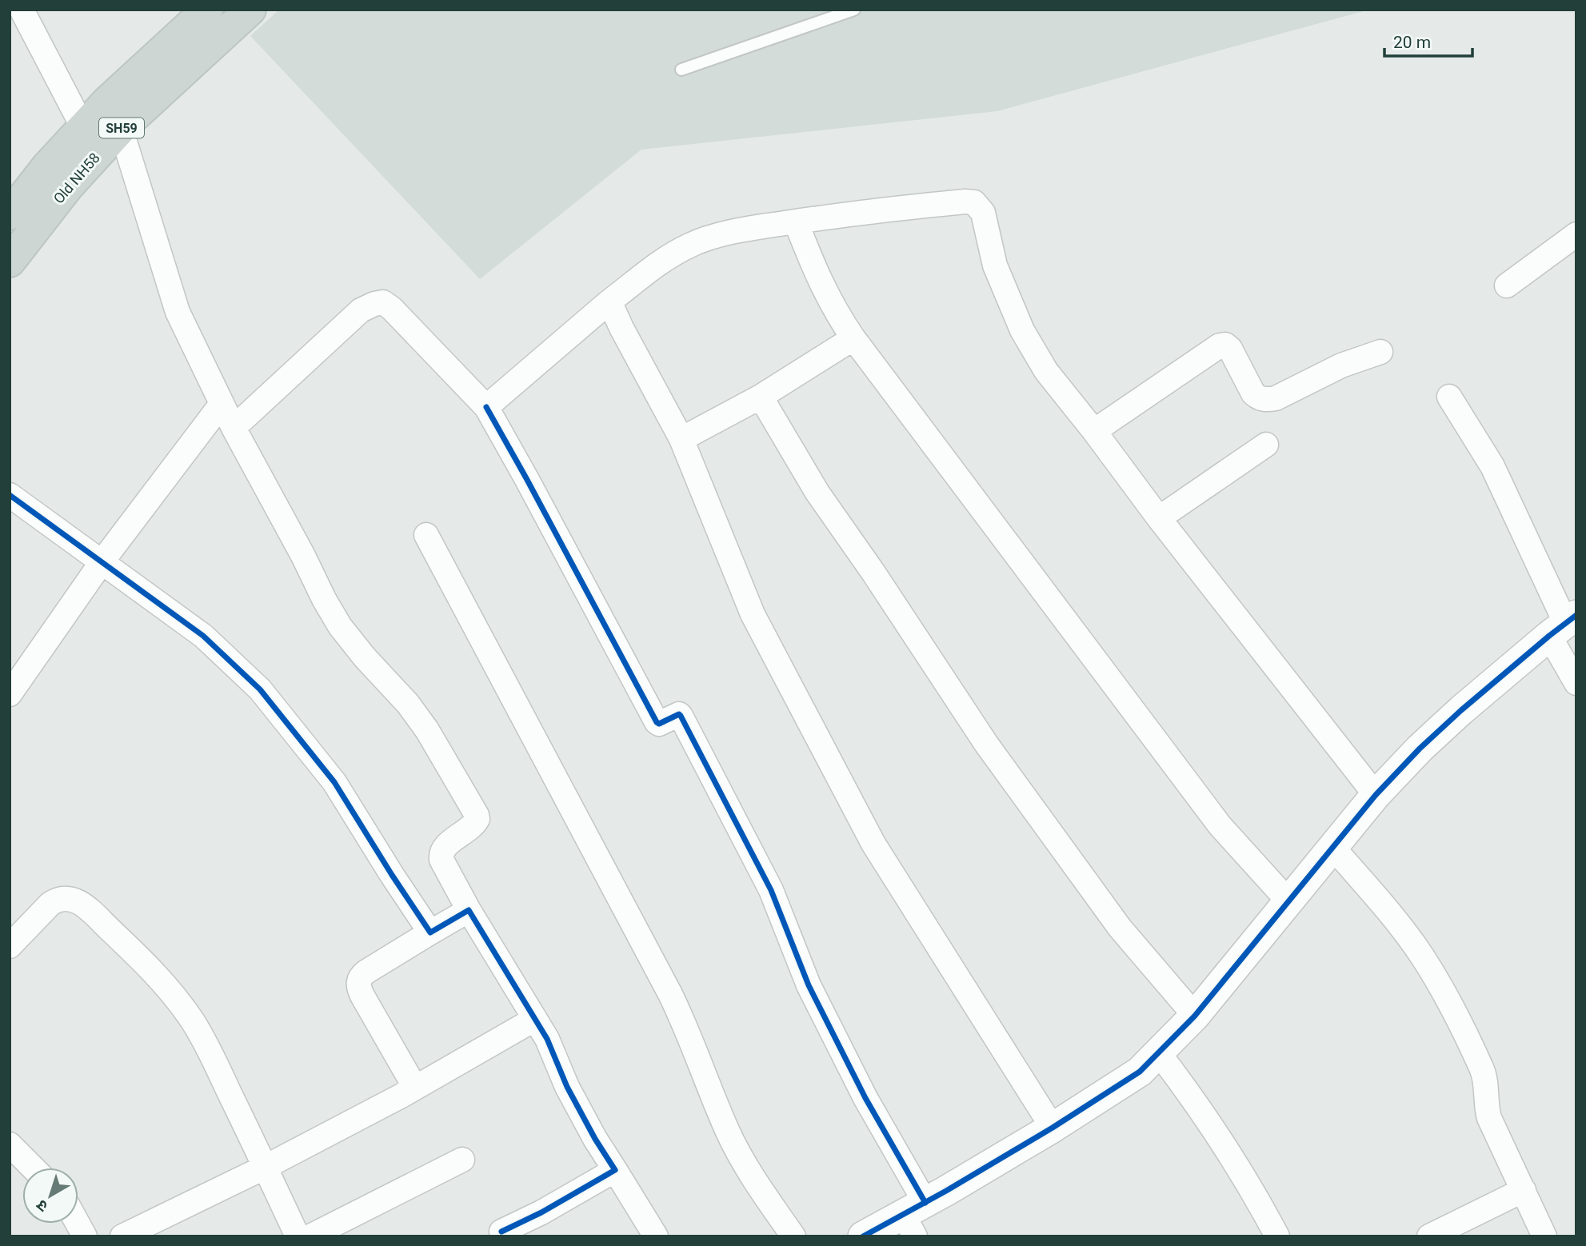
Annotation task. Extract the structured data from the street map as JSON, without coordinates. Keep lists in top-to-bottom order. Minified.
{"streets":{"main road":["SH59","Old NH58"]},"scale_bar":"20 m","north":"bottom left"}
